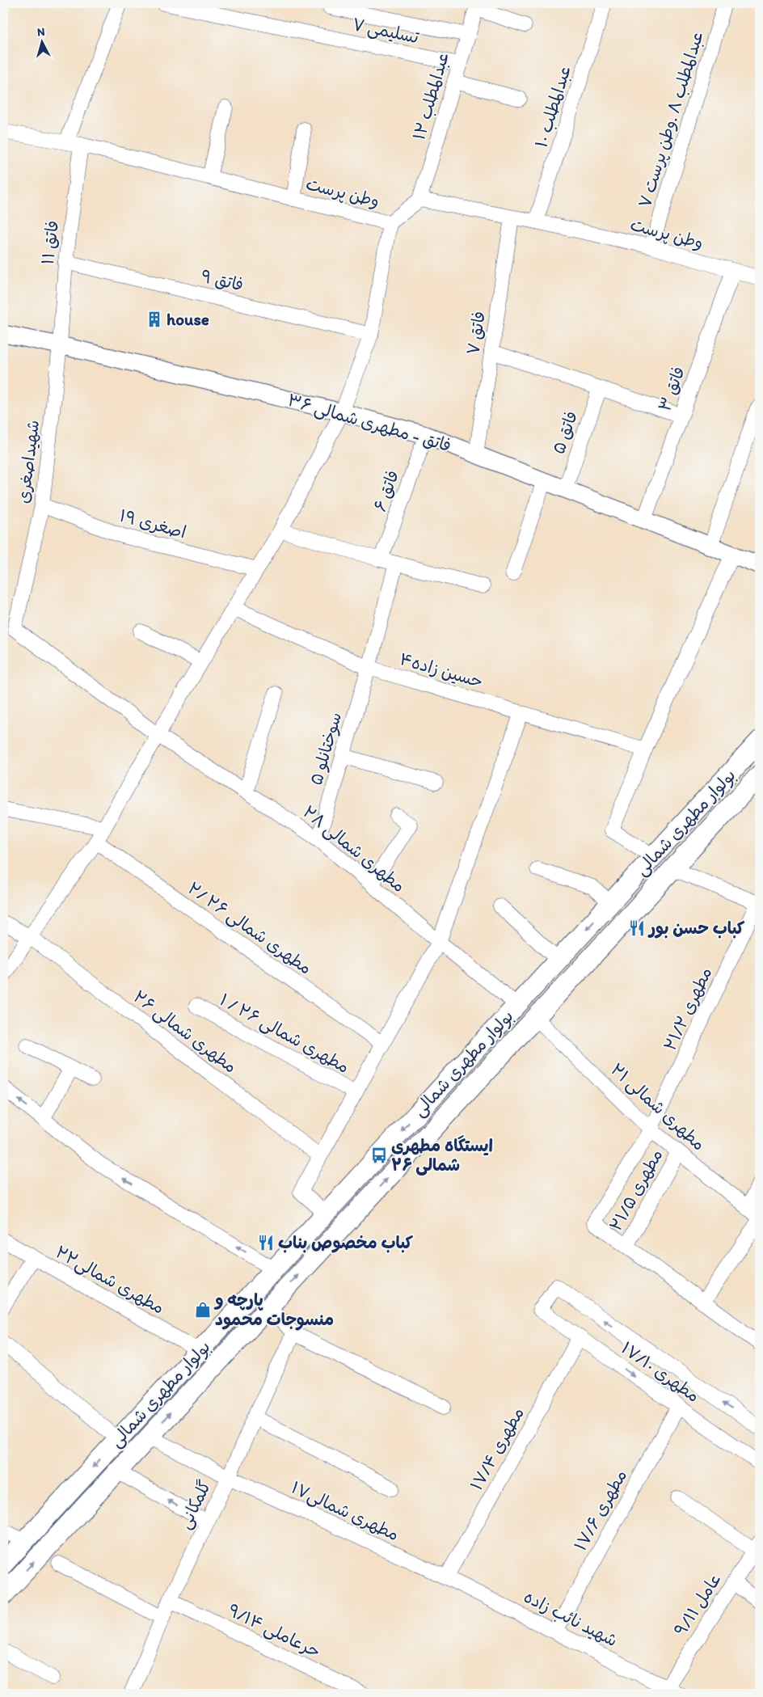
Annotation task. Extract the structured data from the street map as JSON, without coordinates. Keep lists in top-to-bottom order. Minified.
{"streets":{"main road":["بولوار مطهری شمالی"],"street":["تسلیمی ۷","عبدالمطلب ۱۲","عبدالمطلب ۱۰","عبدالمطلب ۸ .وطن پرست ۷","وطن پرست","فاتق ۱۱","فاتق ۹","فاتق ۷","فاتق ۳","فاتق - مطهری شمالی ۳۶","فاتق ۵","شهیداصغری","فاتق ۶","اصغری ۱۹","حسین زاده۴","سوختانلو ۵","مطهری شمالی ۲۸","مطهری شمالی ۲۶ /۲","مطهری ۲۱/۲","مطهری شمالی ۲۶","مطهری شمالی ۲۶ / ۱","مطهری شمالی ۲۱","مطهری ۲۱/۵","مطهری شمالی۲۲","مطهری ۱۷/۱۰","مطهری ۱۷/۴","گلمکانی","مطهری ۱۷/۶","مطهری شمالی۱۷","عامل ۹/۱۱","شهید نائب زاده","حرعاملی ۹/۱۴"]},"crossings":[["تسلیمی ۷","عبدالمطلب ۱۲"],["عبدالمطلب ۱۲","وطن پرست"],["عبدالمطلب ۱۰","وطن پرست"],["عبدالمطلب ۸ .وطن پرست ۷","وطن پرست"],["وطن پرست","فاتق ۱۱"],["وطن پرست","فاتق ۷"],["وطن پرست","فاتق ۳"],["فاتق ۱۱","فاتق ۹"],["فاتق ۱۱","فاتق - مطهری شمالی ۳۶"],["فاتق ۱۱","شهیداصغری"],["فاتق ۷","فاتق - مطهری شمالی ۳۶"],["فاتق ۳","فاتق - مطهری شمالی ۳۶"],["فاتق - مطهری شمالی ۳۶","فاتق ۵"],["فاتق - مطهری شمالی ۳۶","شهیداصغری"],["فاتق - مطهری شمالی ۳۶","فاتق ۶"],["شهیداصغری","اصغری ۱۹"],["شهیداصغری","مطهری شمالی ۲۸"],["حسین زاده۴","سوختانلو ۵"],["سوختانلو ۵","مطهری شمالی ۲۸"],["بولوار مطهری شمالی","مطهری شمالی ۲۸"],["بولوار مطهری شمالی","مطهری شمالی ۲۱"],["بولوار مطهری شمالی","مطهری شمالی۲۲"],["بولوار مطهری شمالی","مطهری شمالی۱۷"],["مطهری ۲۱/۲","مطهری شمالی ۲۱"],["مطهری ۲۱/۲","مطهری ۲۱/۵"],["مطهری شمالی ۲۱","مطهری ۲۱/۵"],["مطهری ۱۷/۱۰","مطهری ۱۷/۴"],["مطهری ۱۷/۱۰","مطهری ۱۷/۶"],["مطهری ۱۷/۴","مطهری شمالی۱۷"],["مطهری ۱۷/۴","شهید نائب زاده"],["گلمکانی","مطهری شمالی۱۷"],["گلمکانی","حرعاملی ۹/۱۴"],["مطهری ۱۷/۶","شهید نائب زاده"],["مطهری شمالی۱۷","شهید نائب زاده"],["عامل ۹/۱۱","شهید نائب زاده"]],"places":{"building":["house"],"restaurant":["كباب حسن بور","كباب مخصوص بناب"],"bus stop":["ایستگاه مطهری شمالی ۲۶"],"shop":["پارچه و منسوجات محمود"]},"north":"top"}
